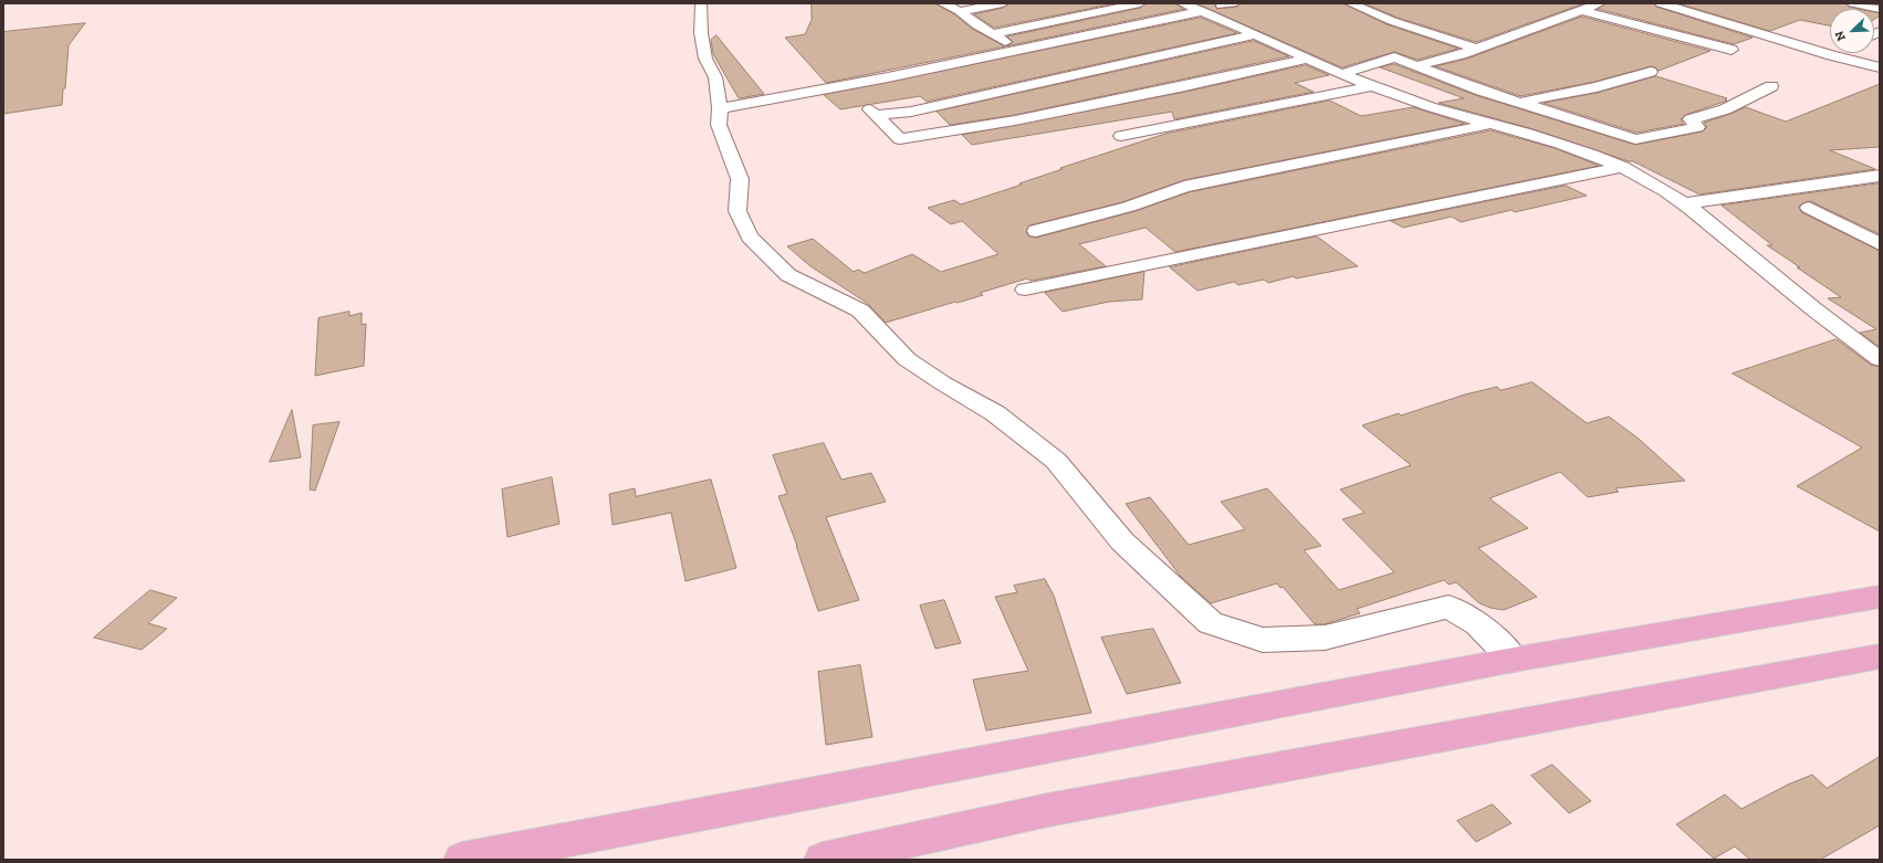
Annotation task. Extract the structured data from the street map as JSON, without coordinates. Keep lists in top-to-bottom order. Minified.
{"north":"bottom left"}
